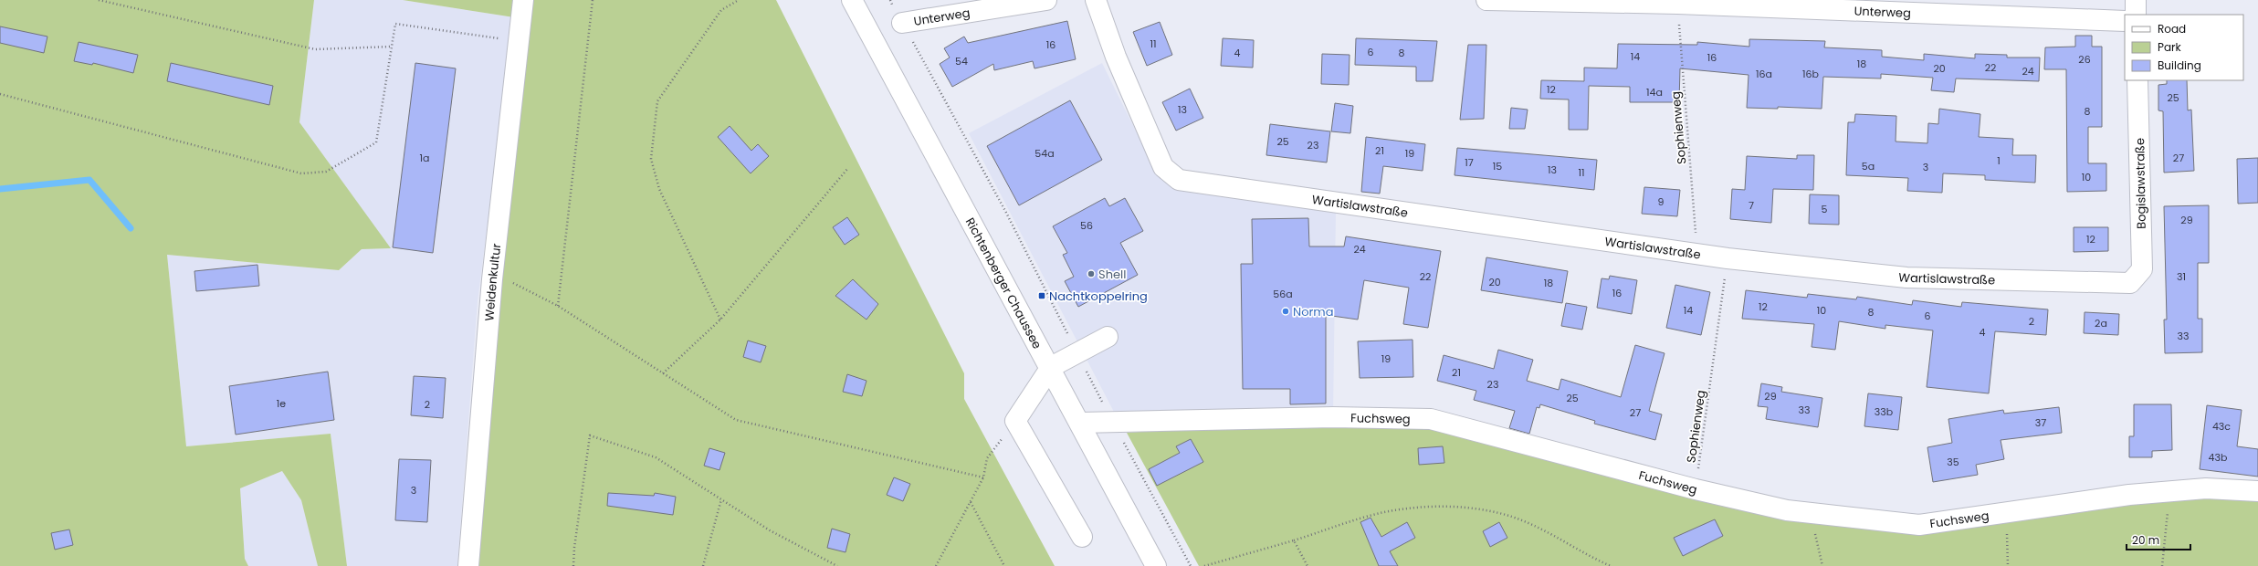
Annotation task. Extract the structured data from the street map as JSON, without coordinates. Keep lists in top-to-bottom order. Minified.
{"streets":{"street":["Unterweg","Bogislawstraße","Wartislawstraße","Richtenberger Chaussee","Weidenkultur","Fuchsweg"],"path":["Sophienweg"]},"crossings":[["Unterweg","Sophienweg"],["Sophienweg","Wartislawstraße"],["Sophienweg","Fuchsweg"],["Bogislawstraße","Wartislawstraße"],["Richtenberger Chaussee","Fuchsweg"]],"places":{"other":["Shell","Norma"],"transit":["Nachtkoppelring"]},"house_numbers":["11","16","6","4","8","14","16","26","54","18","22","20","24","16a","16b","12","14a","25","13","8","25","23","21","54a","19","1a","27","1","17","15","5a","3","13","11","10","9","7","5","29","56","12","24","22","31","20","18","16","56a","12","14","10","8","6","2","2a","4","33","19","21","23","29","25","1e","2","33","33b","27","37","43c","43b","35","3"],"legend":["Road","Park","Building"],"scale_bar":"20 m"}
